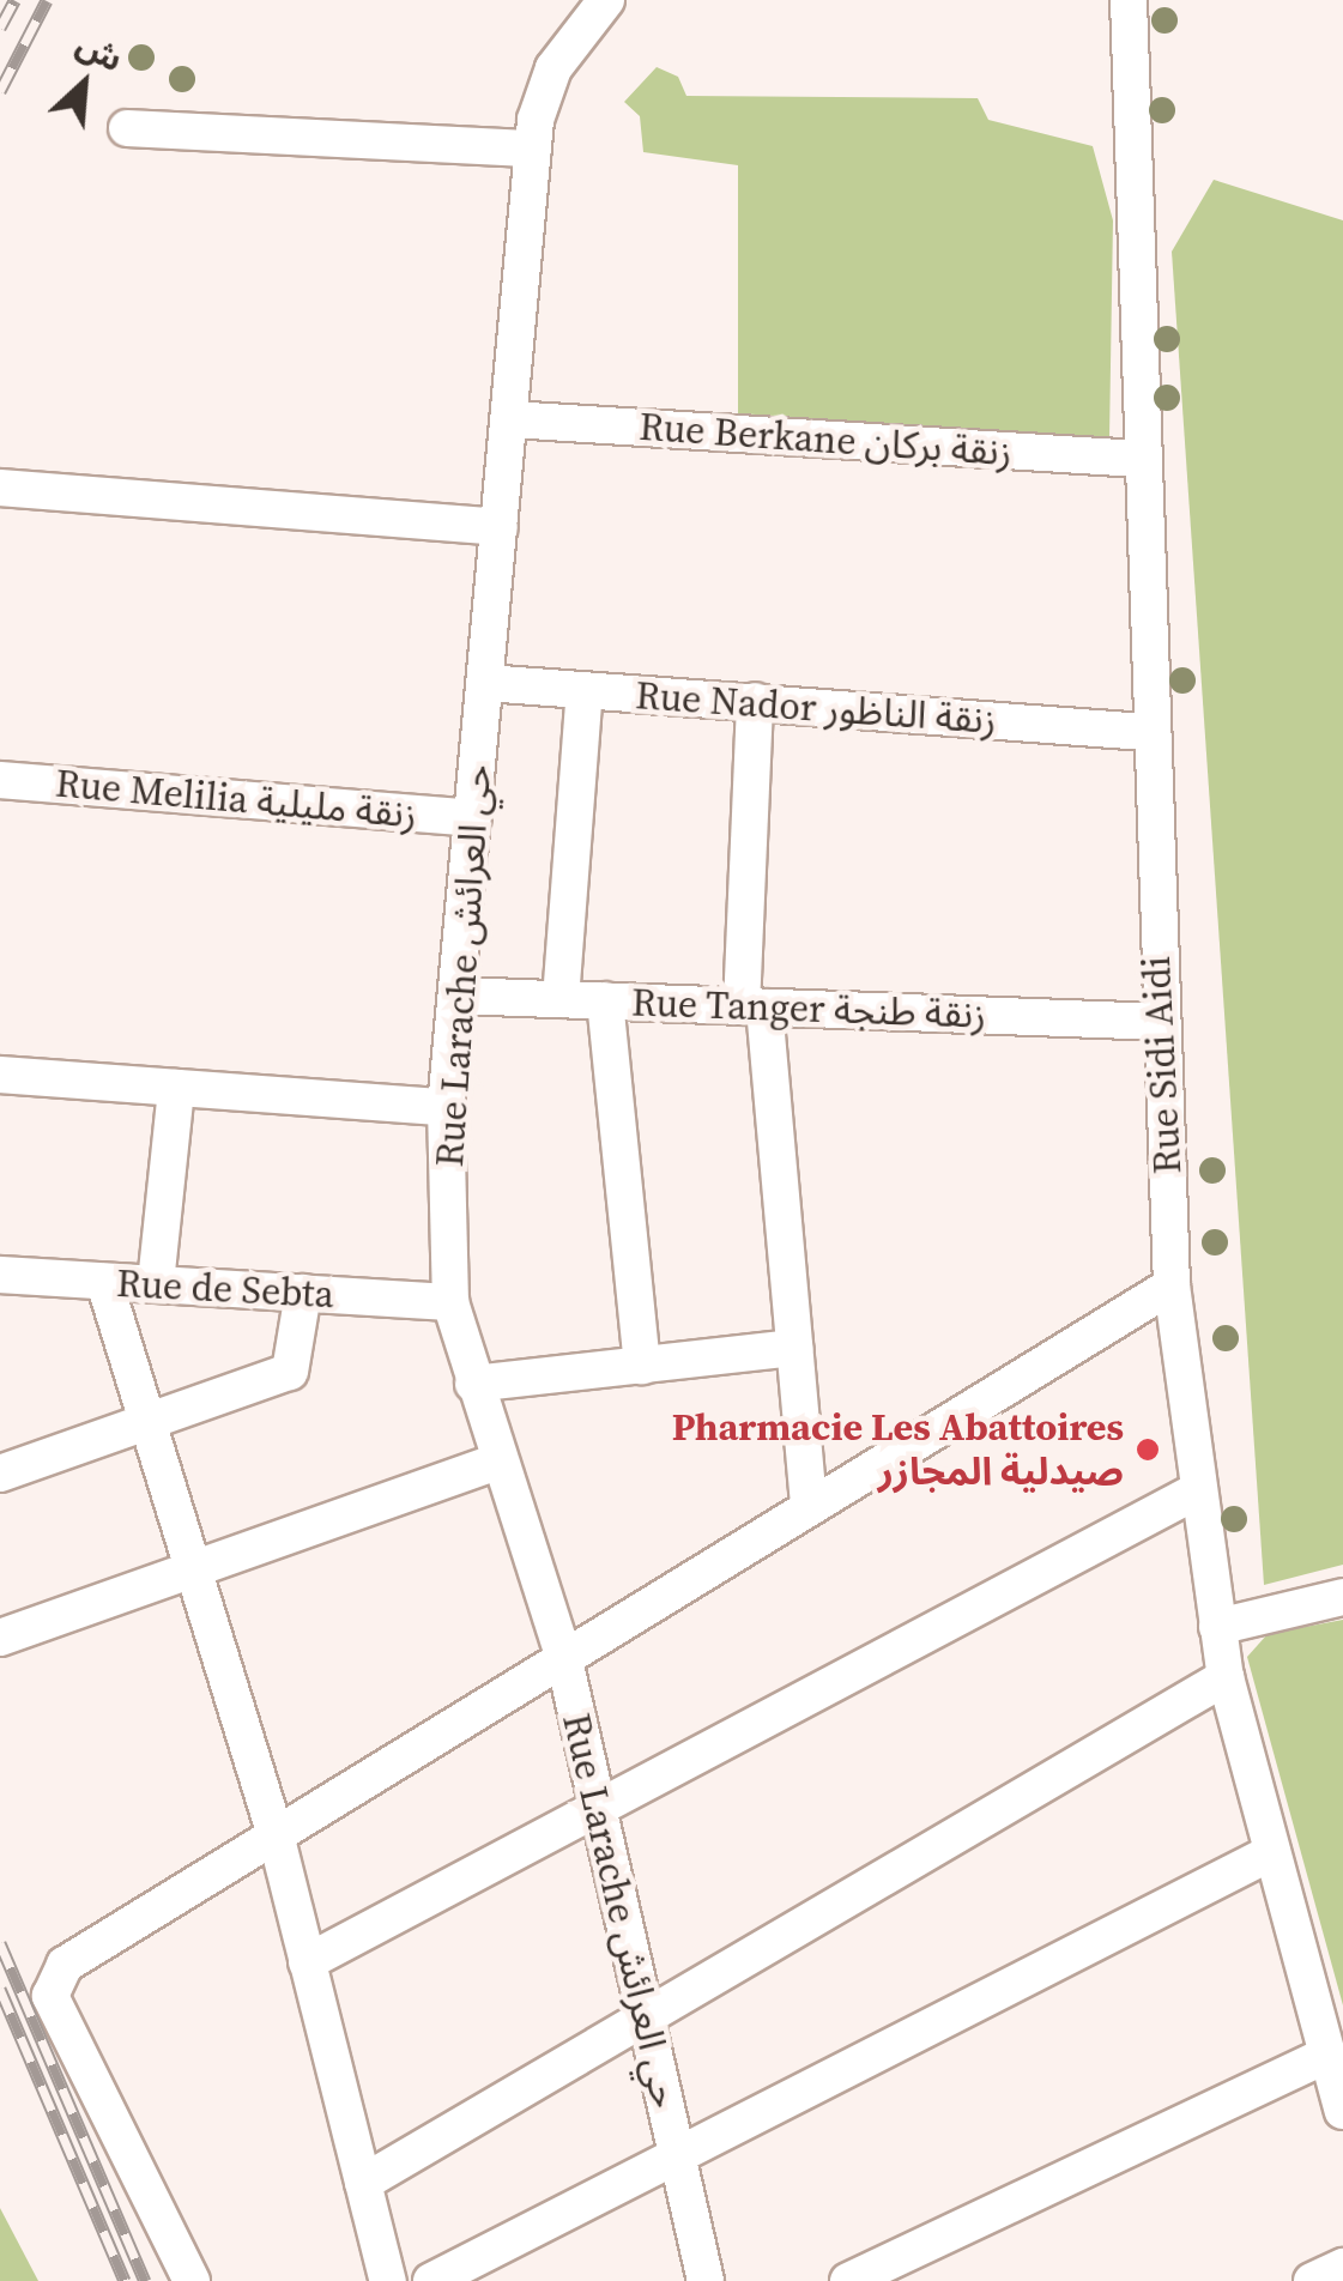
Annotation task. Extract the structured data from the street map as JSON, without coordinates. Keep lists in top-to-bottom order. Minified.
{"streets":{"street":["Rue Berkane زنقة بركان","Rue Nador زنقة الناظور","Rue Melilia زنقة مليلية","Rue Larache حي العرائش","Rue Tanger زنقة طنجة","Rue Sidi Aidi","Rue de Sebta"]},"crossings":[["Rue Berkane زنقة بركان","Rue Larache حي العرائش"],["Rue Berkane زنقة بركان","Rue Sidi Aidi"],["Rue Nador زنقة الناظور","Rue Larache حي العرائش"],["Rue Nador زنقة الناظور","Rue Sidi Aidi"],["Rue Melilia زنقة مليلية","Rue Larache حي العرائش"],["Rue Larache حي العرائش","Rue Tanger زنقة طنجة"],["Rue Larache حي العرائش","Rue de Sebta"],["Rue Tanger زنقة طنجة","Rue Sidi Aidi"]],"places":["Pharmacie Les Abattoires صيدلية المجازر"],"north":"top right"}
